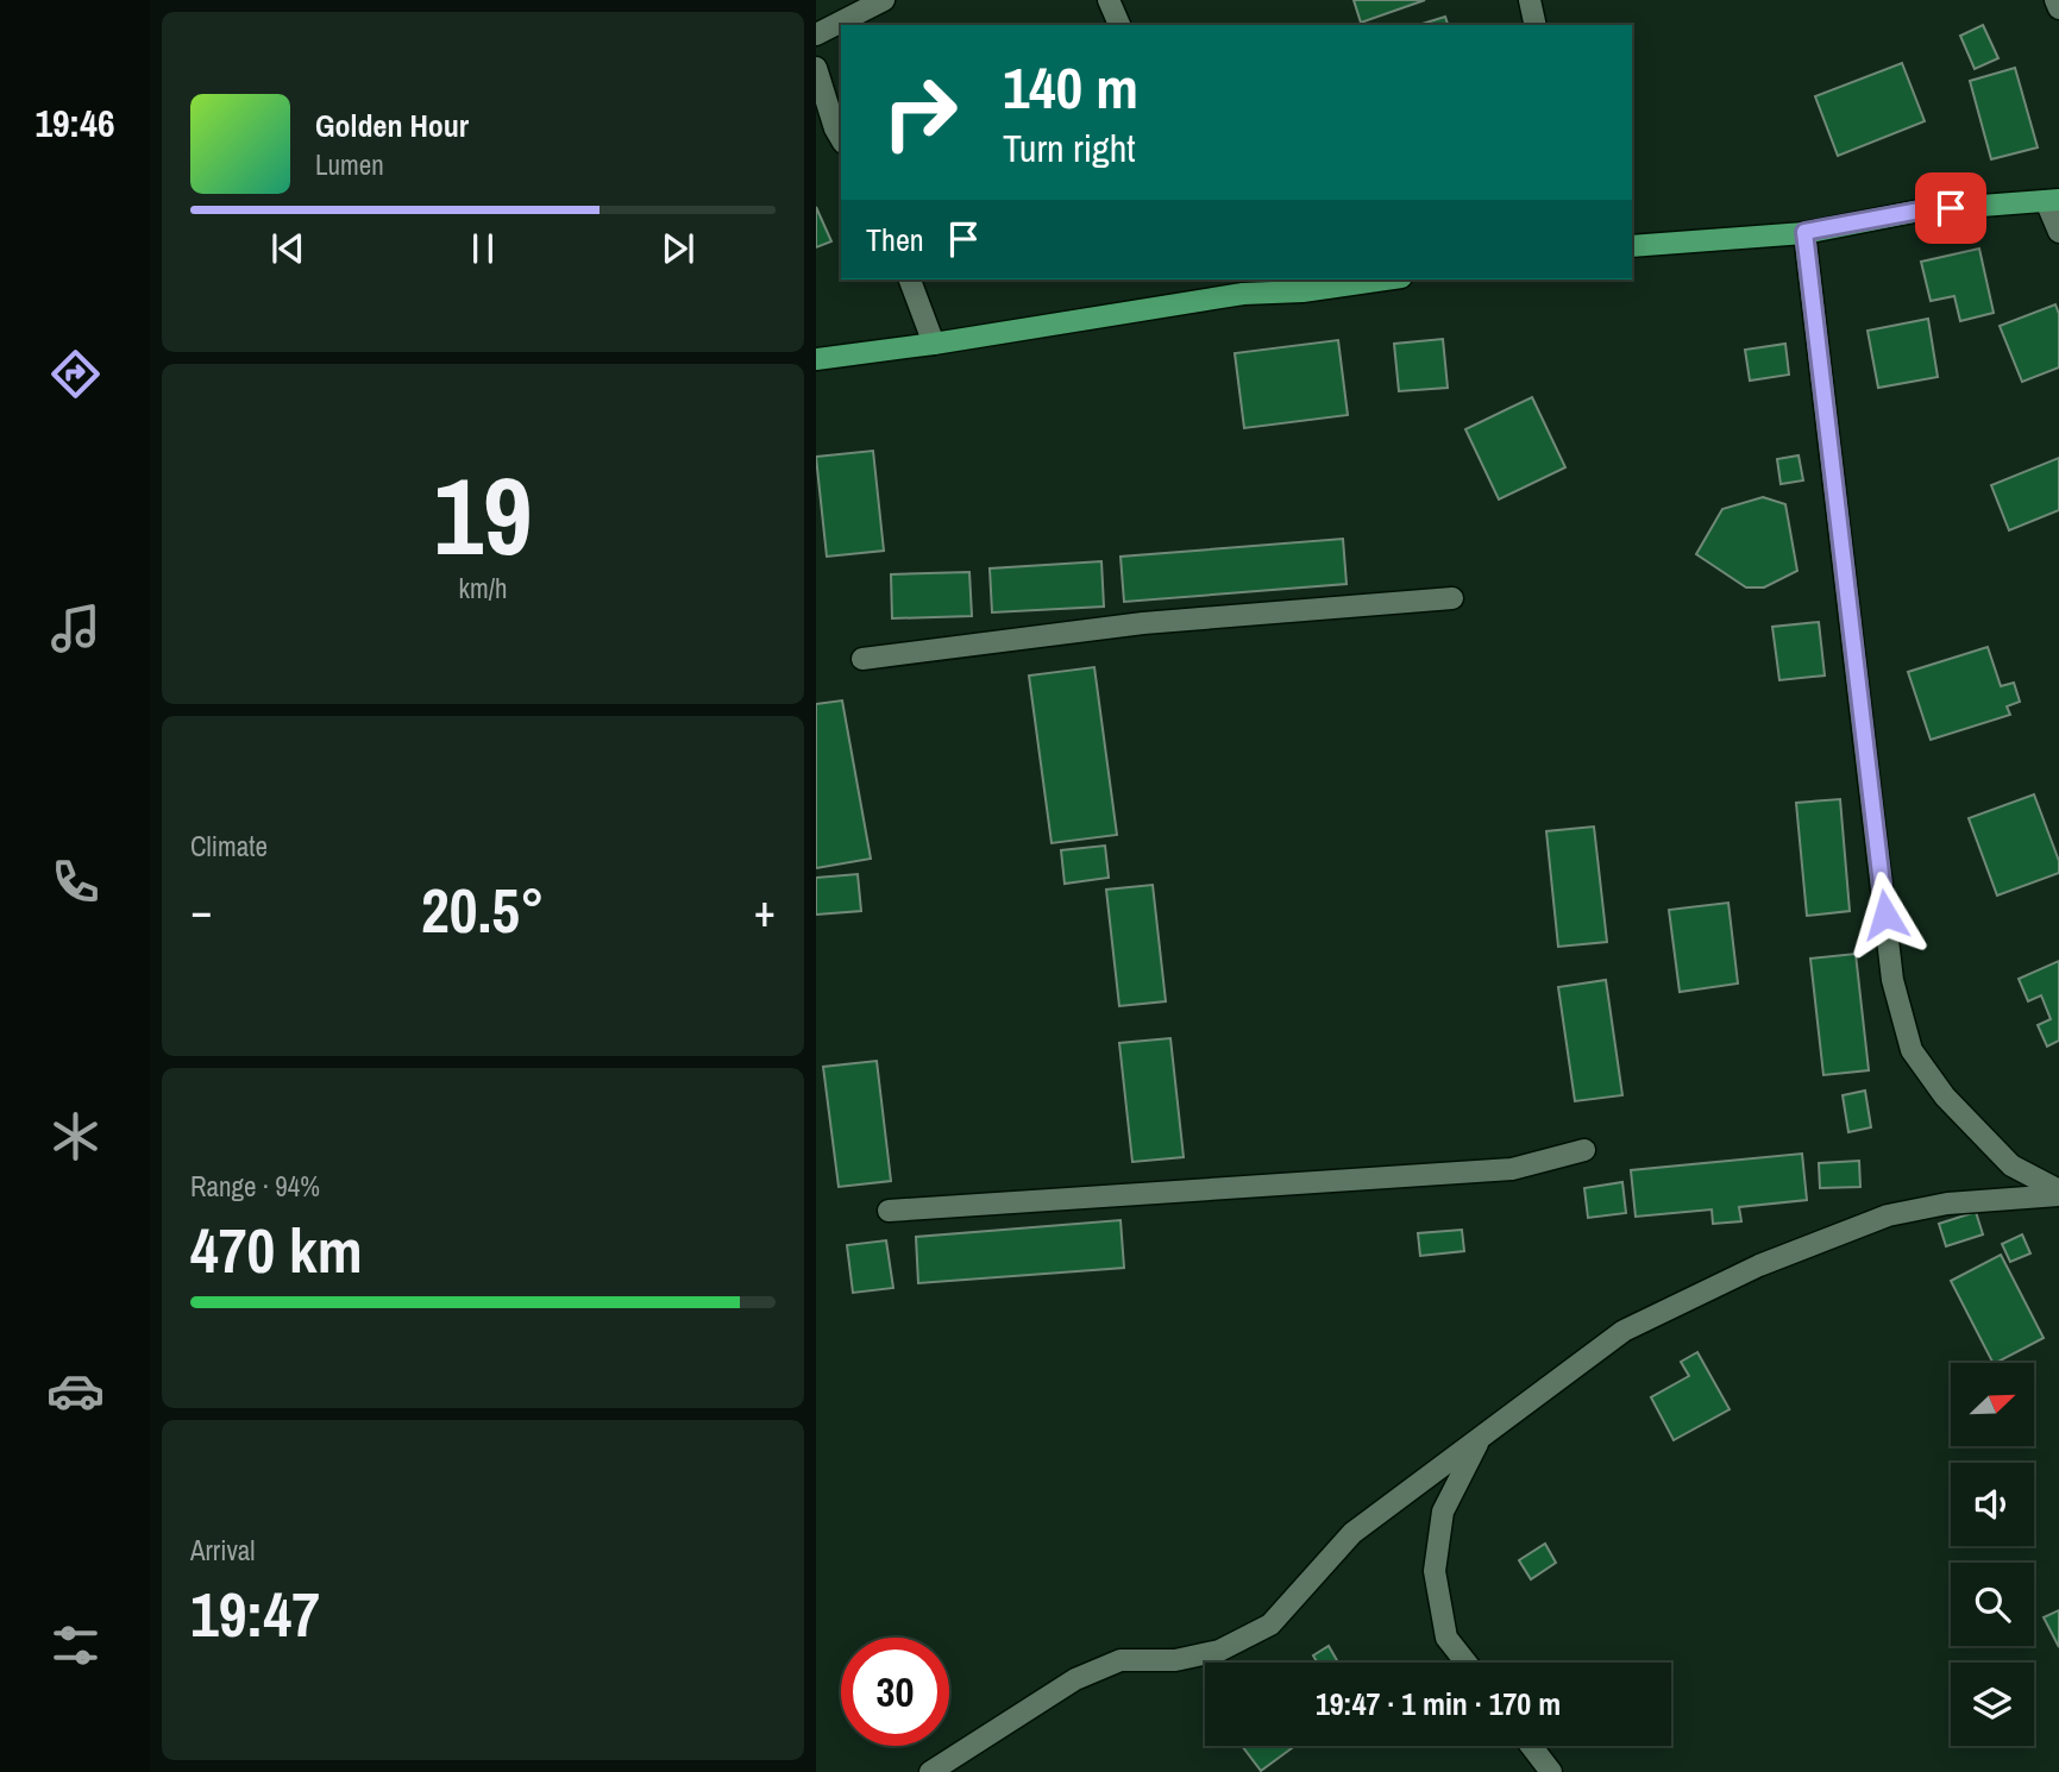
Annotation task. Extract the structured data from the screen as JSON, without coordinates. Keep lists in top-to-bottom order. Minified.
{"north":"top right","page":{"tabs":"19:46","turn":["140 m","Turn right"],"song":["Golden Hour","Lumen"],"then":"Then","tile":[["19","km/h"],"Climate",["Range · 94%","470 km"],["Arrival","19:47"]],"heat":["−","20.5°","+"],"limit":"30","trip":"19:47 · 1 min · 170 m"}}
